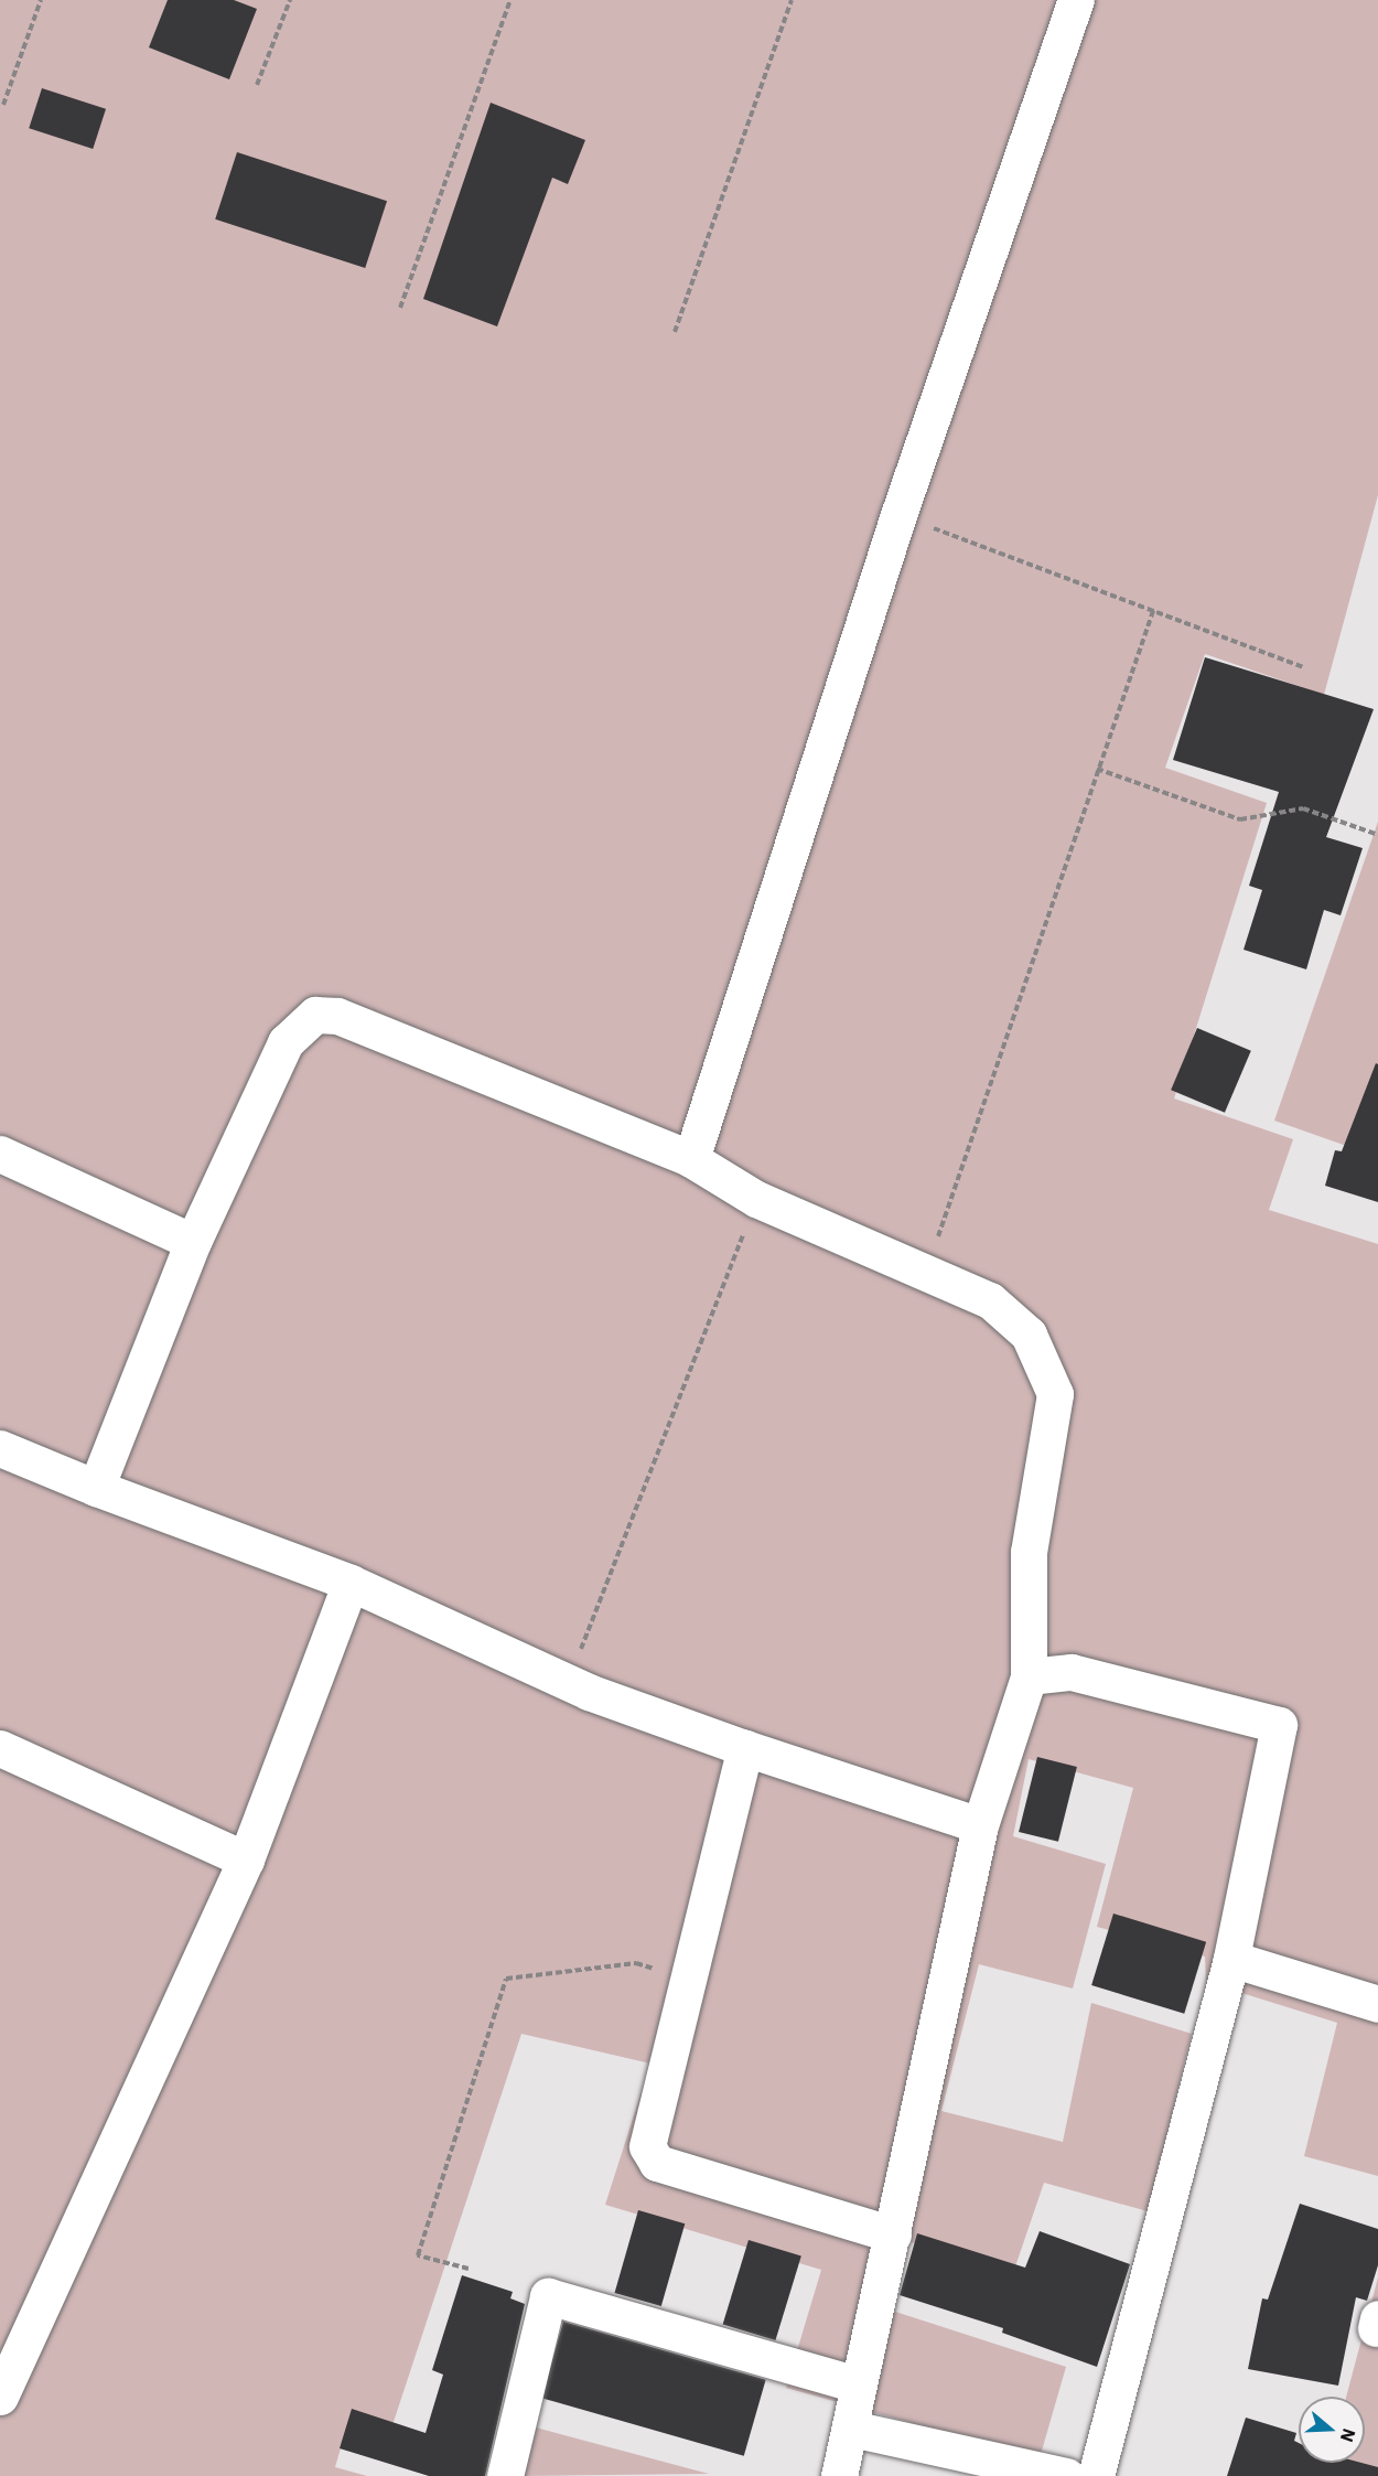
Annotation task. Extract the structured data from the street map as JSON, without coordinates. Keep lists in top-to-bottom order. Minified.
{"north":"right"}
